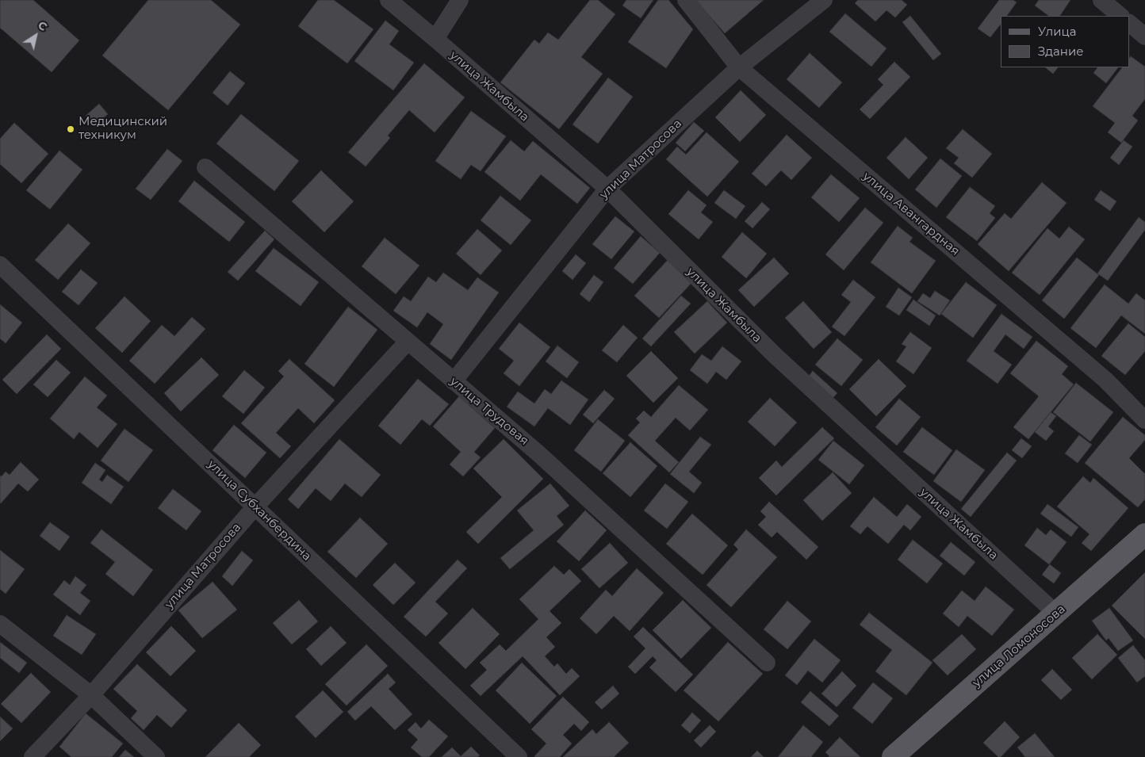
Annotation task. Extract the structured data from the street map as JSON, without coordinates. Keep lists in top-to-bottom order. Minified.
{"streets":{"main road":["улица Ломоносова"],"street":["улица Жамбыла","улица Матросова","улица Авангардная","улица Трудовая","улица Субханбердина"]},"crossings":[["улица Жамбыла","улица Матросова"],["улица Жамбыла","улица Ломоносова"],["улица Матросова","улица Авангардная"],["улица Матросова","улица Трудовая"],["улица Матросова","улица Субханбердина"]],"places":["Медицинский техникум"],"legend":["Улица","Здание"],"north":"top right"}
